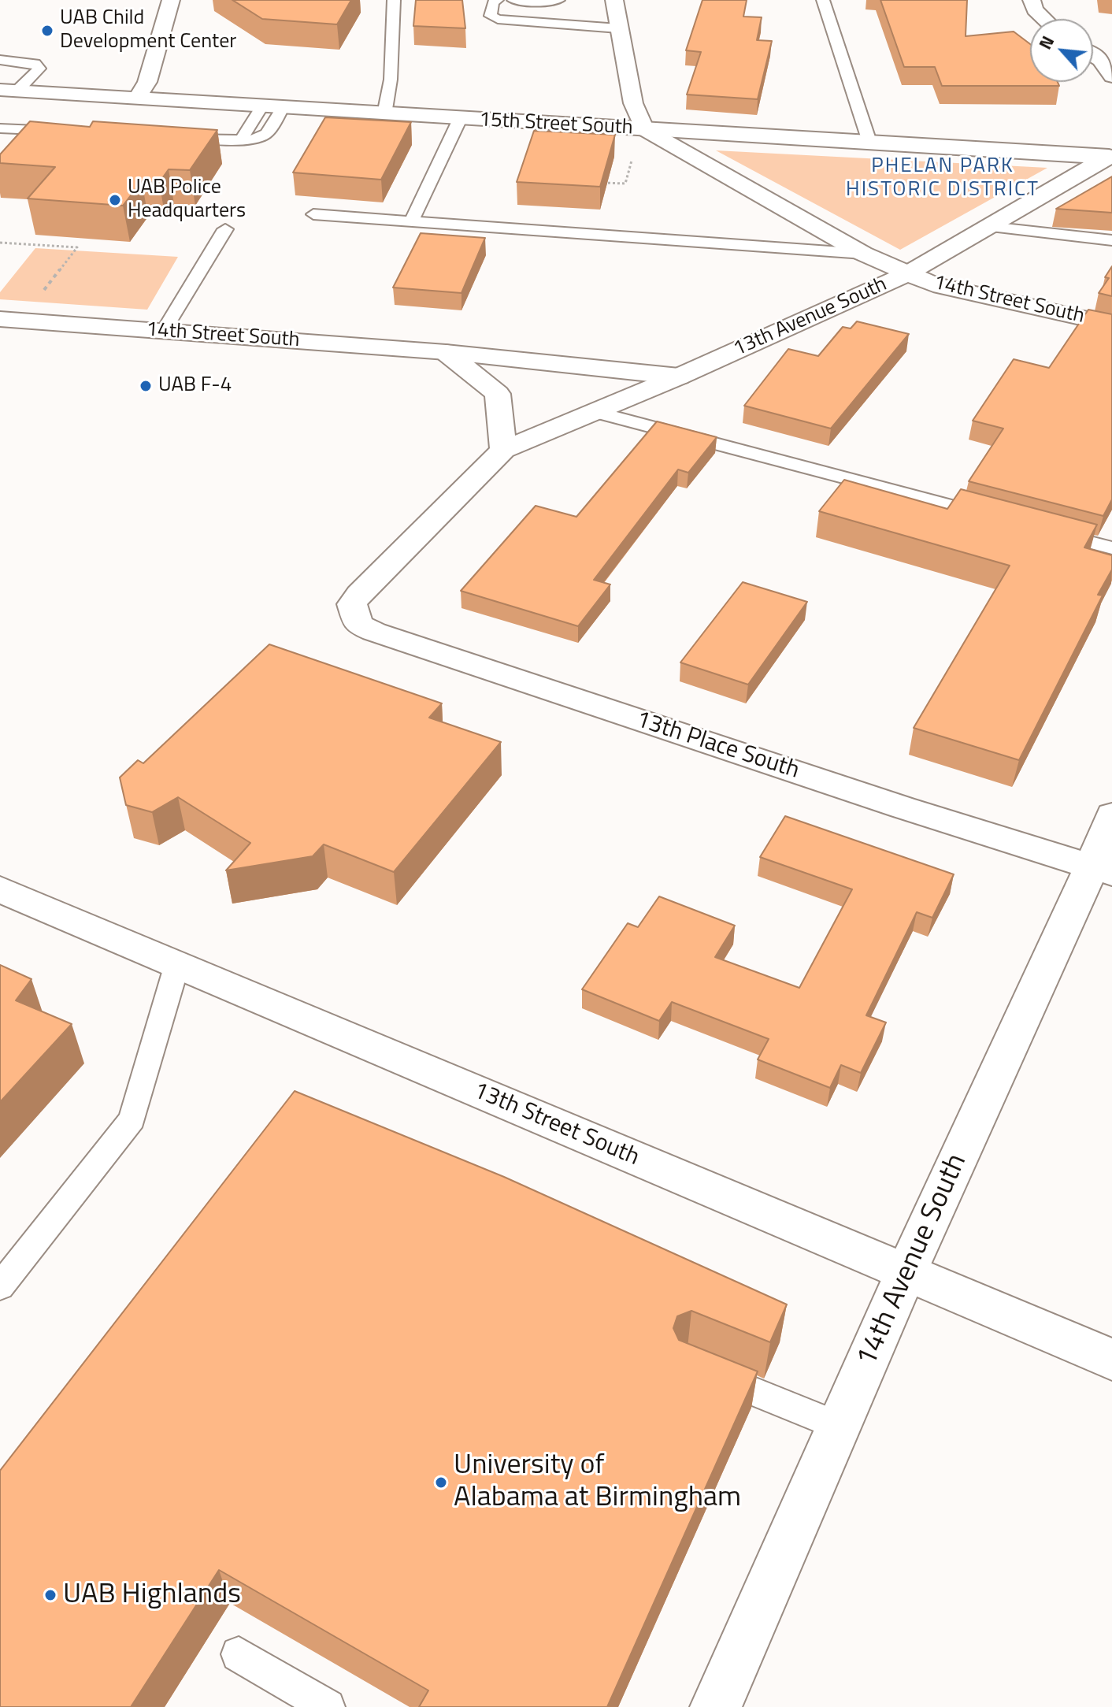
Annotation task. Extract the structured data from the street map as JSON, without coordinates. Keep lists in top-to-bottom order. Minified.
{"streets":{"street":["15th Street South","14th Street South","13th Avenue South","13th Place South","13th Street South","14th Avenue South"]},"crossings":[["15th Street South","13th Avenue South"],["14th Street South","13th Avenue South"],["13th Avenue South","13th Place South"],["13th Place South","14th Avenue South"],["13th Street South","14th Avenue South"]],"districts":["PHELAN PARK HISTORIC DISTRICT"],"places":["UAB Child Development Center","UAB Police Headquarters","UAB F-4","University of Alabama at Birmingham","UAB Highlands"],"north":"top left"}
